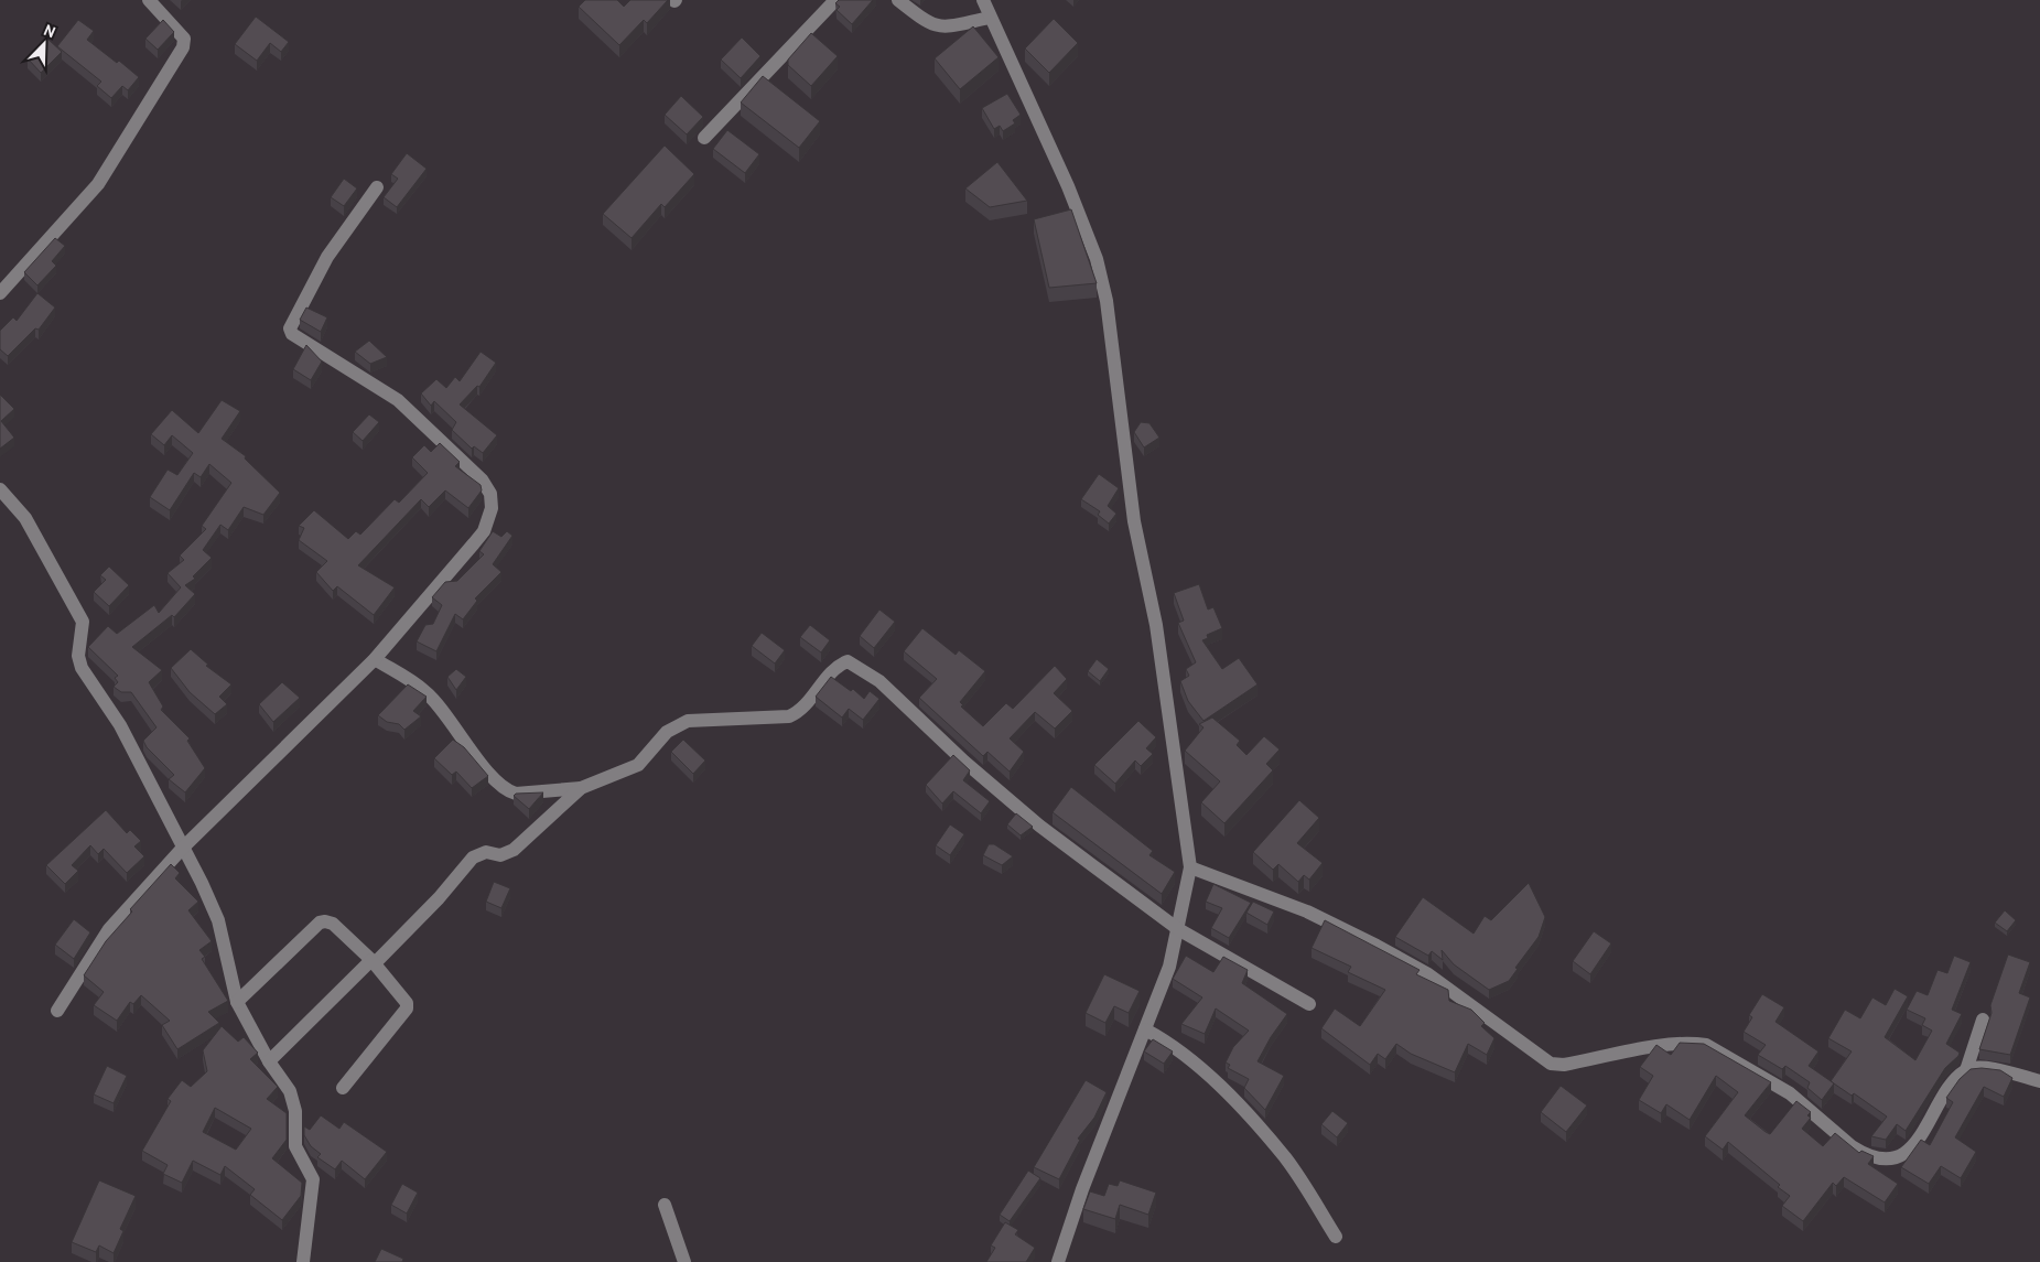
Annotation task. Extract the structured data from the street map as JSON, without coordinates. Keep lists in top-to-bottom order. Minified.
{"north":"top right"}
